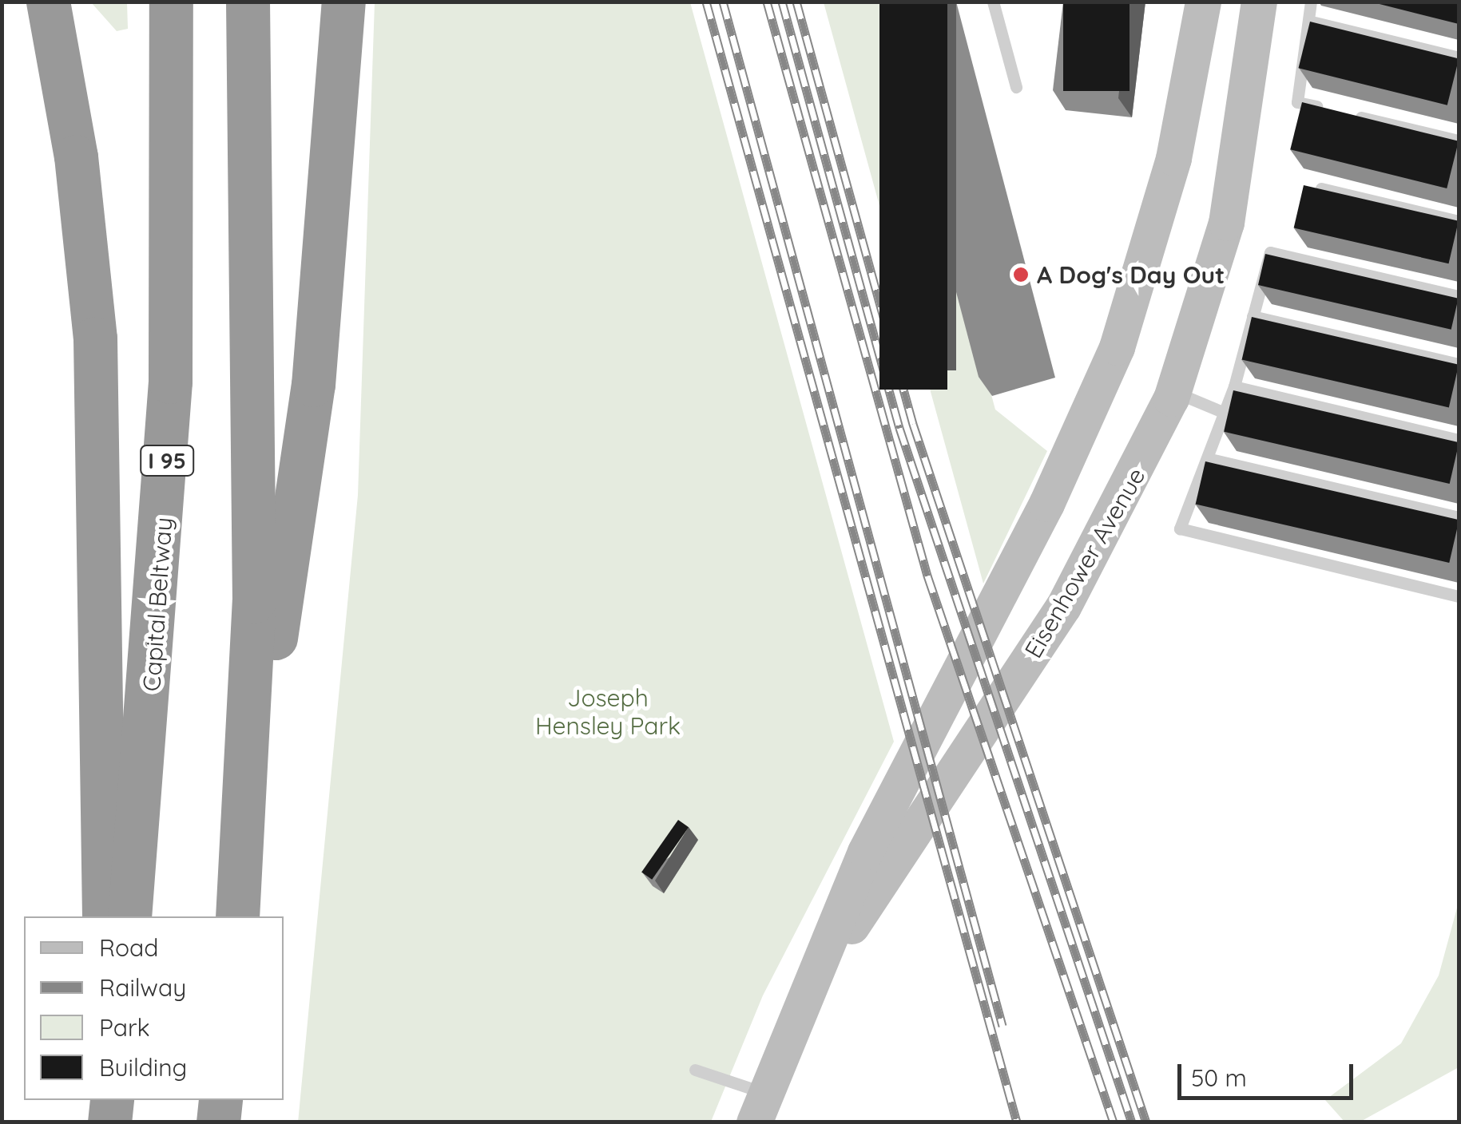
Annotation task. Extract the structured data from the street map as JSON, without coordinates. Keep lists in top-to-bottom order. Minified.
{"streets":{"highway":["I 95","Capital Beltway"],"main road":["Eisenhower Avenue"]},"parks":["Joseph Hensley Park"],"places":["A Dog's Day Out"],"legend":["Road","Railway","Park","Building"],"scale_bar":"50 m"}
